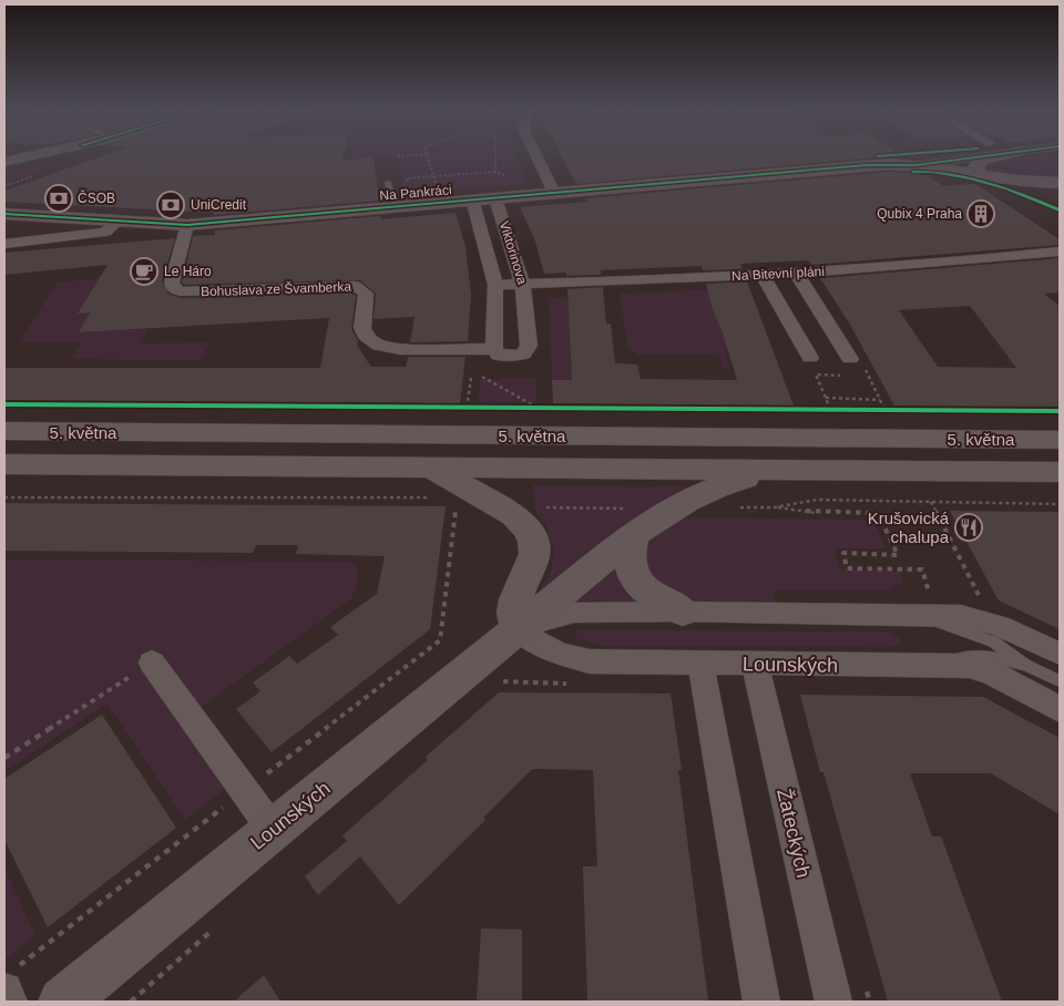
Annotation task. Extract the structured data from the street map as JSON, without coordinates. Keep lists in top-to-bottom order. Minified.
{"streets":{"main road":["Na Pankráci","5. května","Lounských"],"street":["Viktorinova","Na Bitevní pláni","Bohuslava ze Švamberka","Žateckých"]},"crossings":[["Na Pankráci","Viktorinova"],["Na Pankráci","Bohuslava ze Švamberka"],["Viktorinova","Na Bitevní pláni"],["Viktorinova","Bohuslava ze Švamberka"],["Lounských","Žateckých"]],"places":{"bank":["ČSOB","UniCredit"],"building":["Qubix 4 Praha"],"cafe":["Le Háro"],"restaurant":["Krušovická chalupa"]}}
